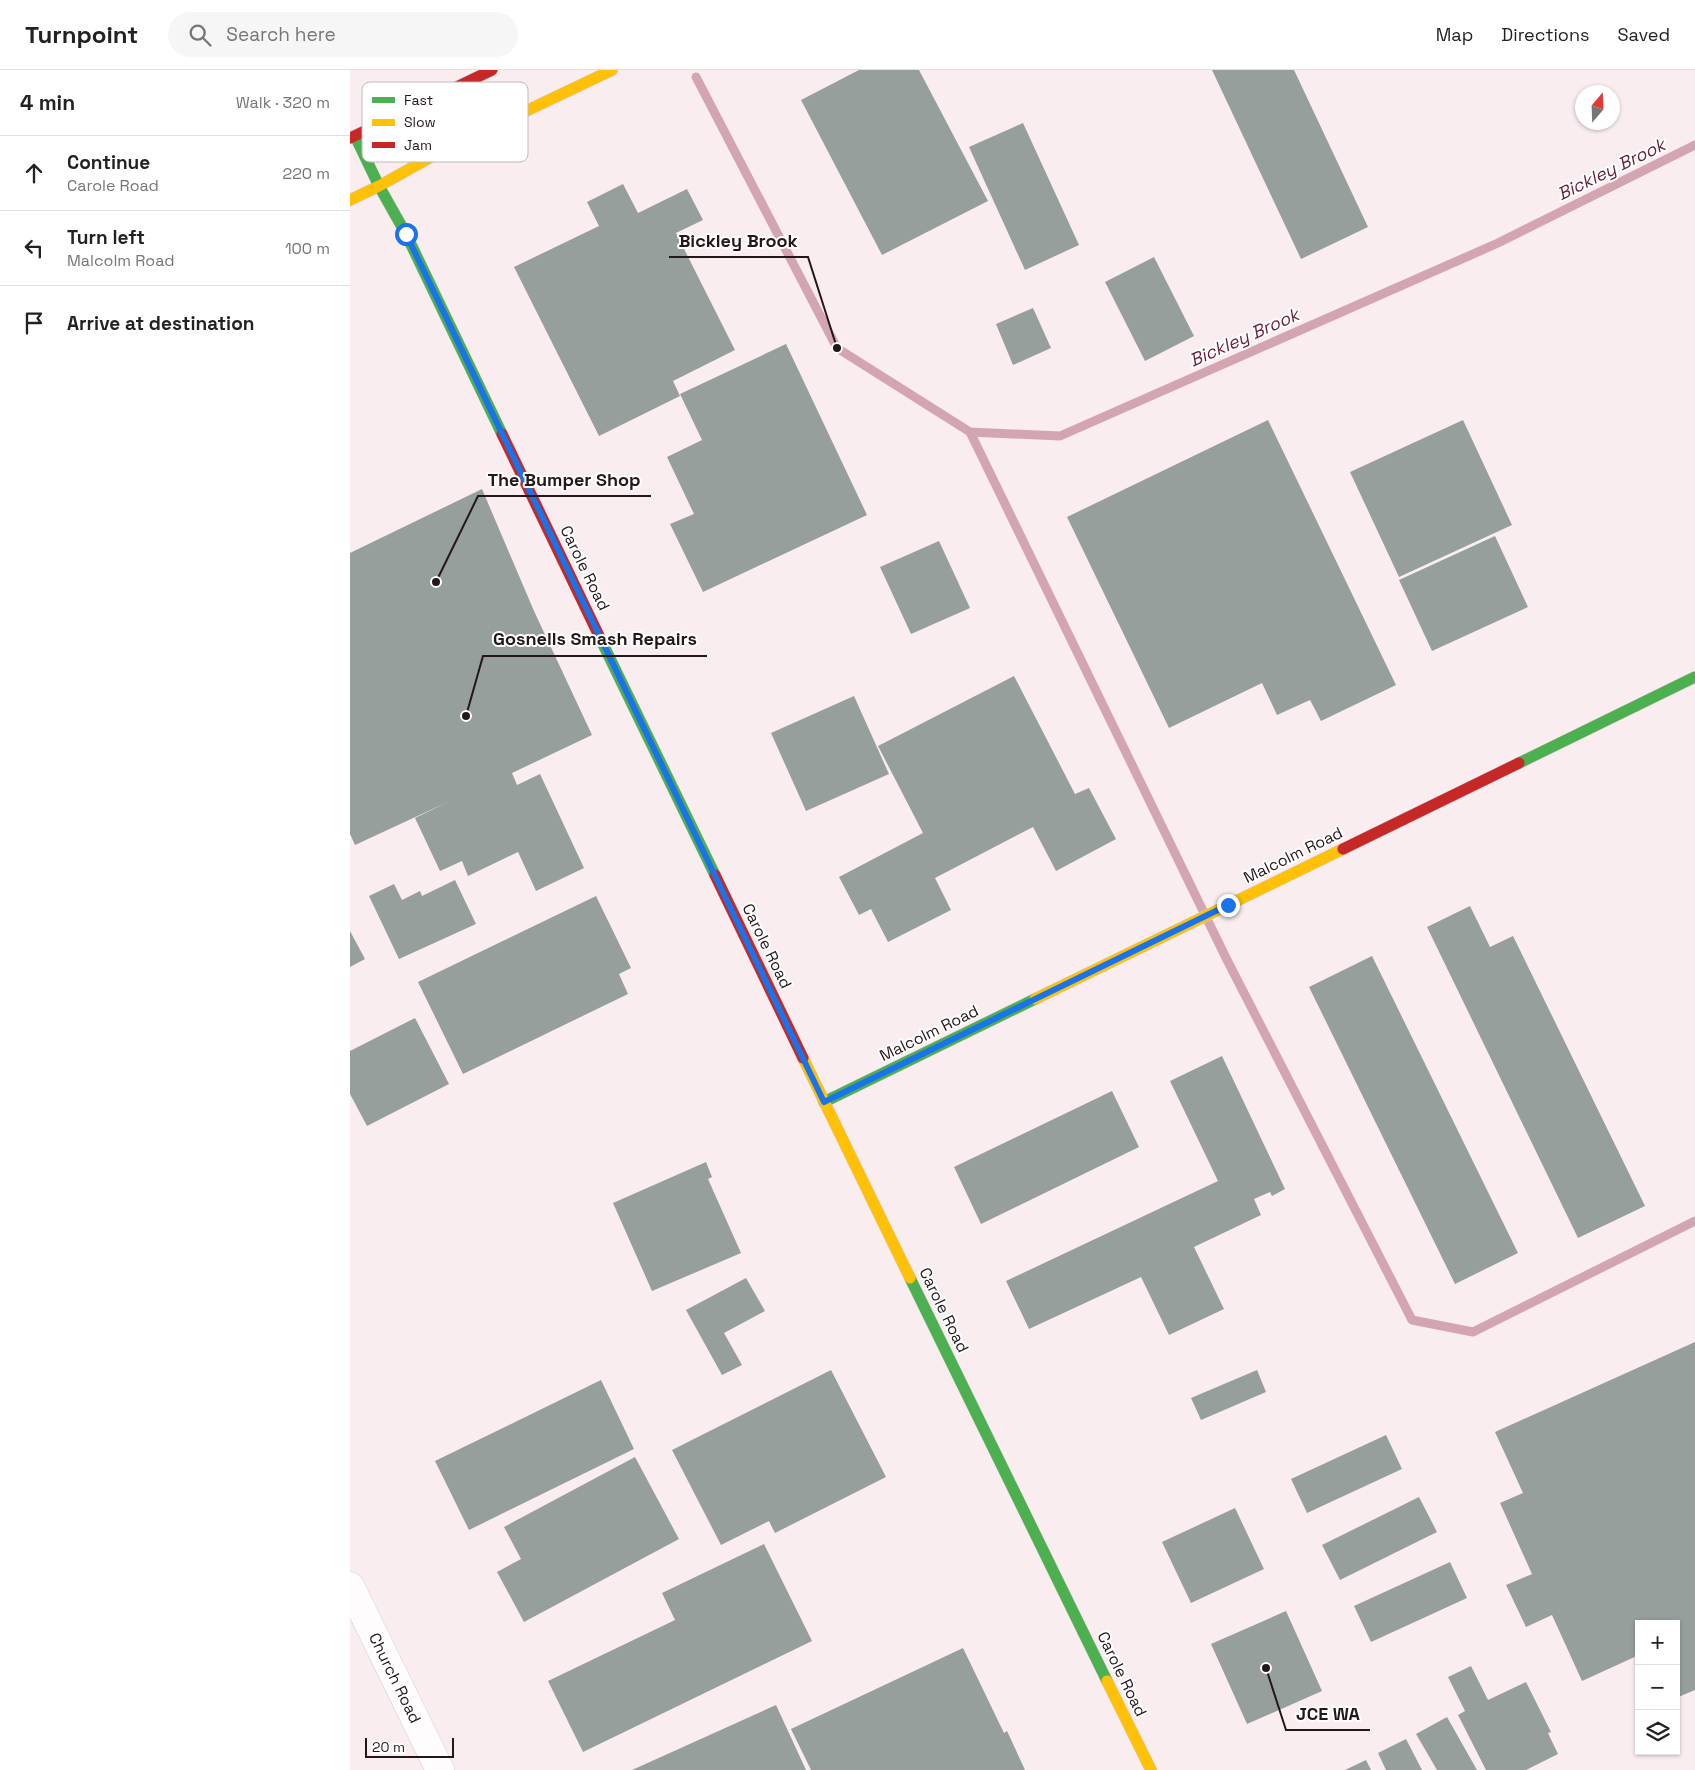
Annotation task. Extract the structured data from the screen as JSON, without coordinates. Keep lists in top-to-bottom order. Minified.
{"streets":{"street":["Carole Road","Malcolm Road","Church Road"]},"crossings":[["Carole Road","Malcolm Road"]],"water":["Bickley Brook"],"places":["Bickley Brook","The Bumper Shop","Gosnells Smash Repairs","JCE WA"],"legend":["Fast","Slow","Jam"],"scale_bar":"20 m","north":"top","page":{"header":"Turnpoint","search":"Search here","nav":["Map","Directions","Saved"],"heading":["4 min","Walk · 320 m"],"list":[["Continue","Carole Road","220 m"],["Turn left","Malcolm Road","100 m"],"Arrive at destination"],"map_buttons":["+","−"],"scale":"20 m"}}
